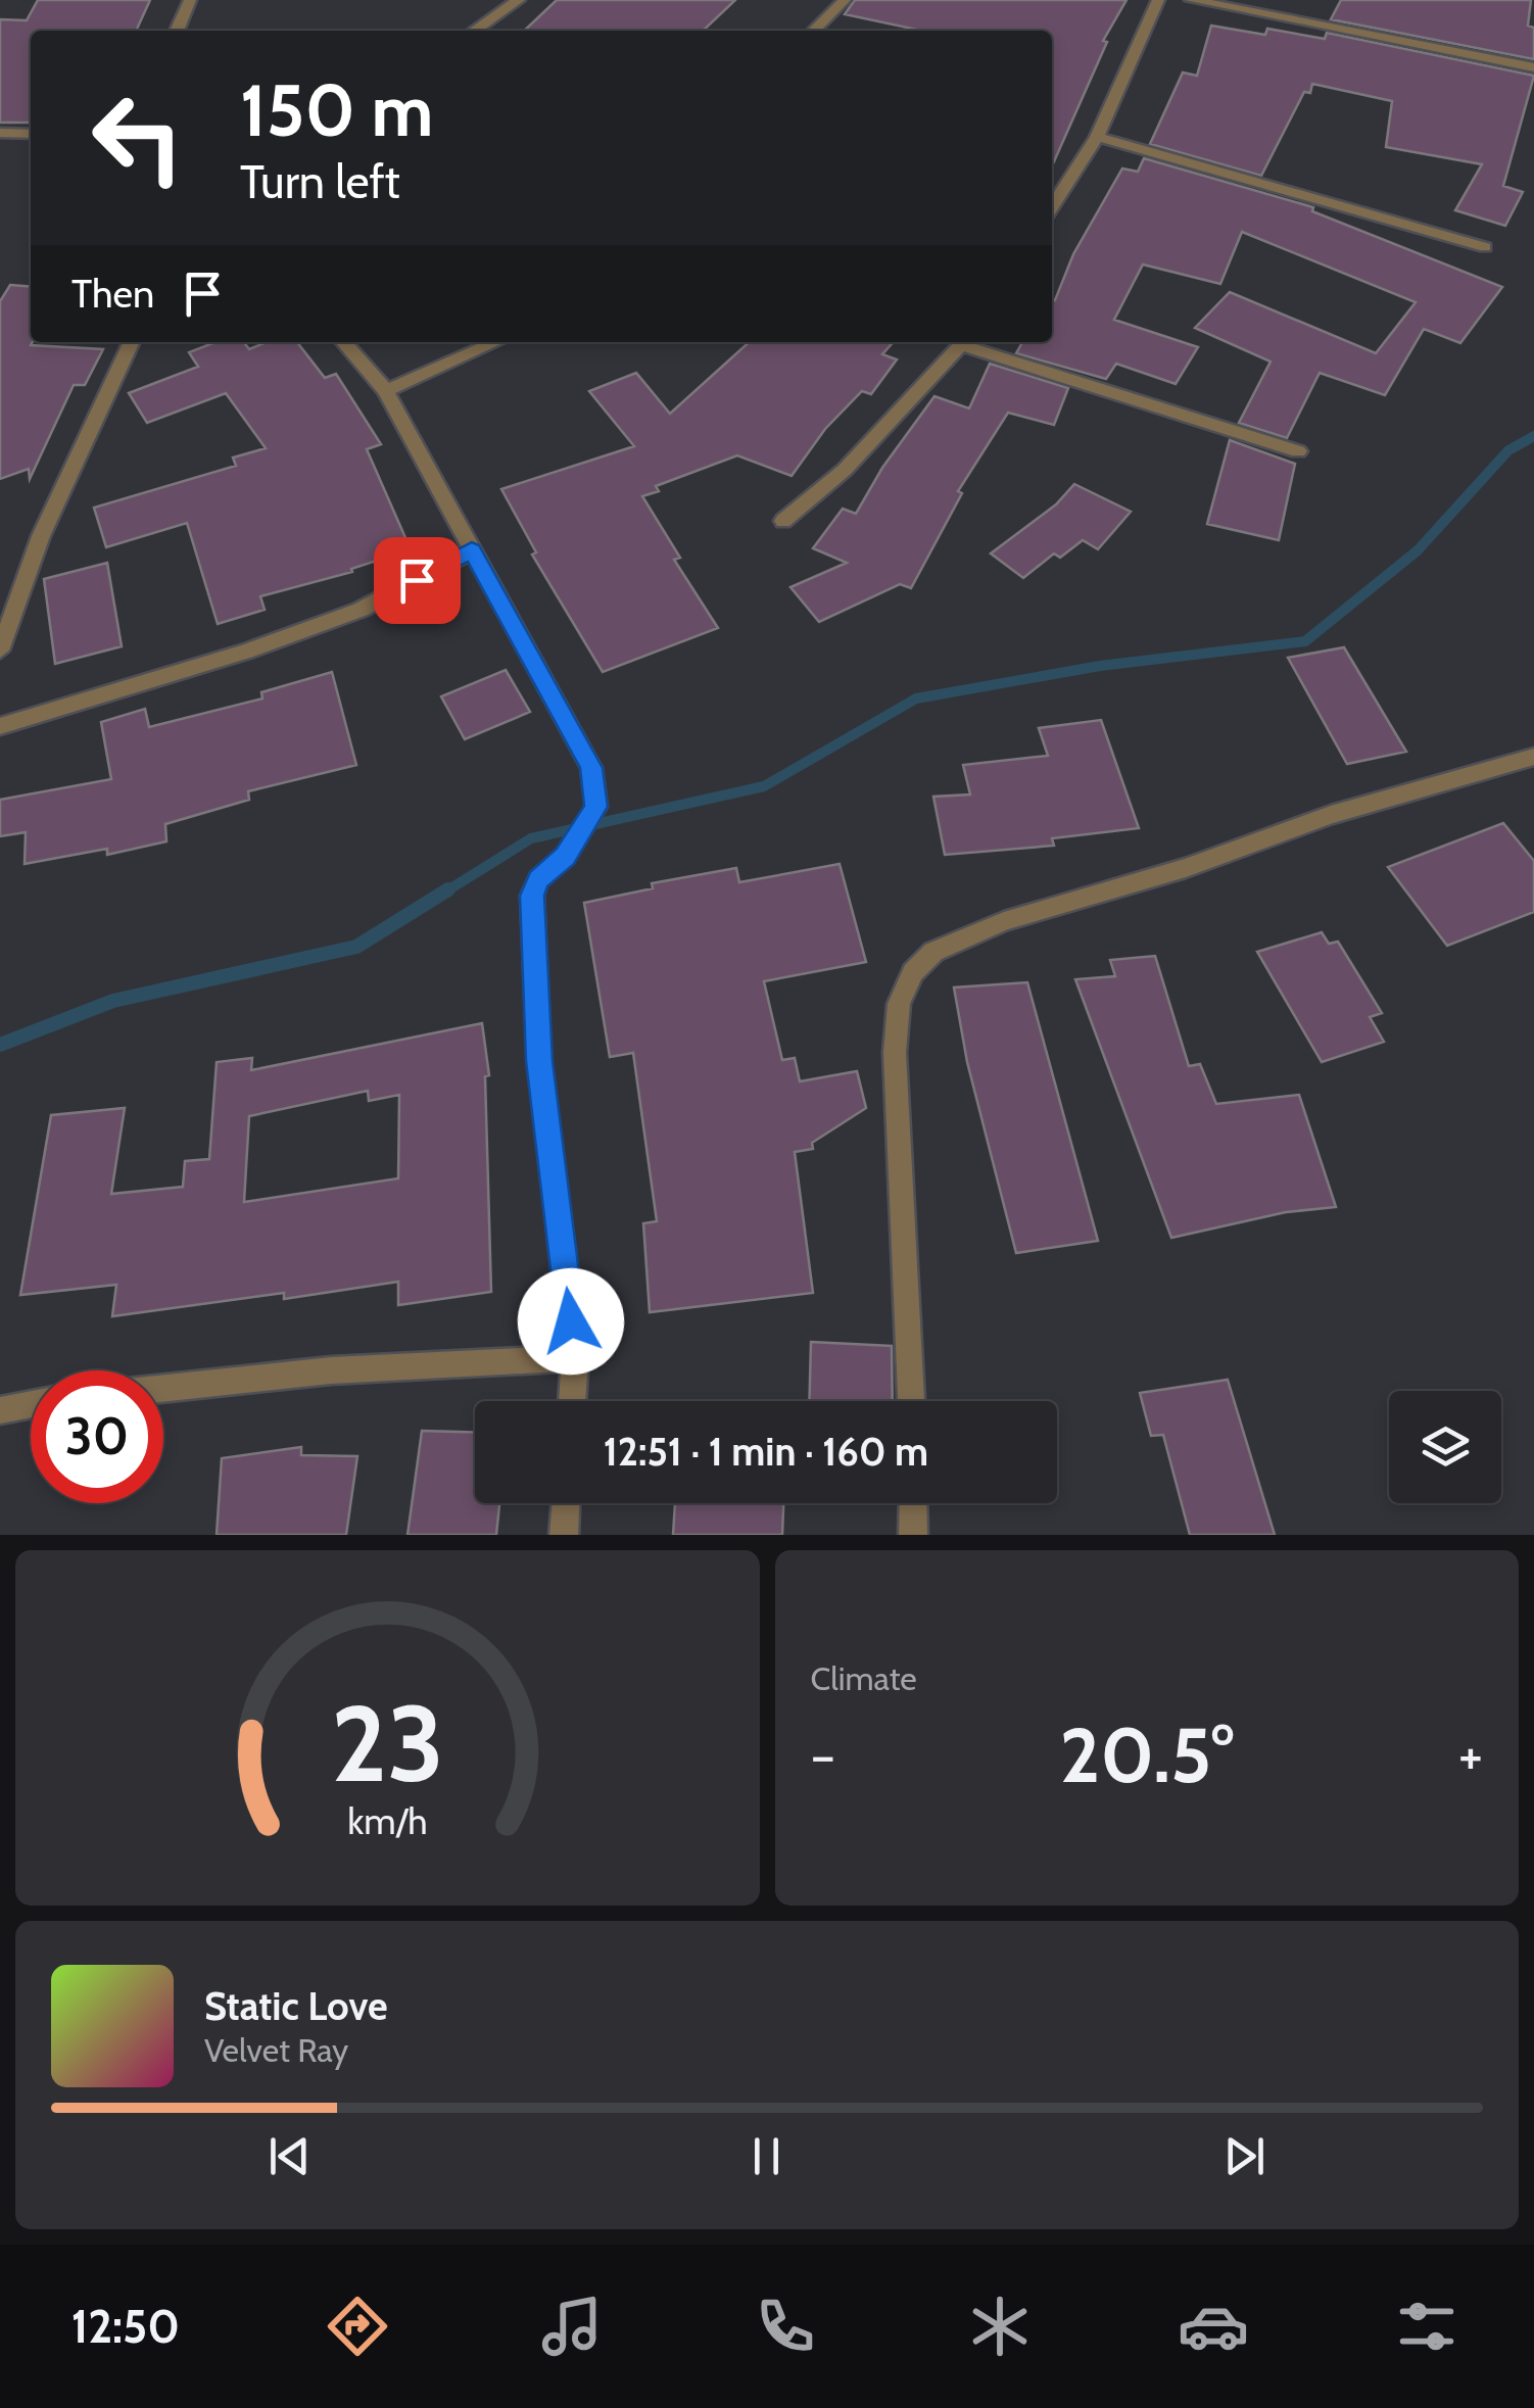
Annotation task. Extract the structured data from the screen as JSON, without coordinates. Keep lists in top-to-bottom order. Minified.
{"page":{"turn":["150 m","Turn left"],"then":"Then","limit":"30","trip":"12:51 · 1 min · 160 m","tile":"Climate","heat":["−","20.5°","+"],"song":["Static Love","Velvet Ray"],"tabs":"12:50","gauge":["23","km/h"]}}
